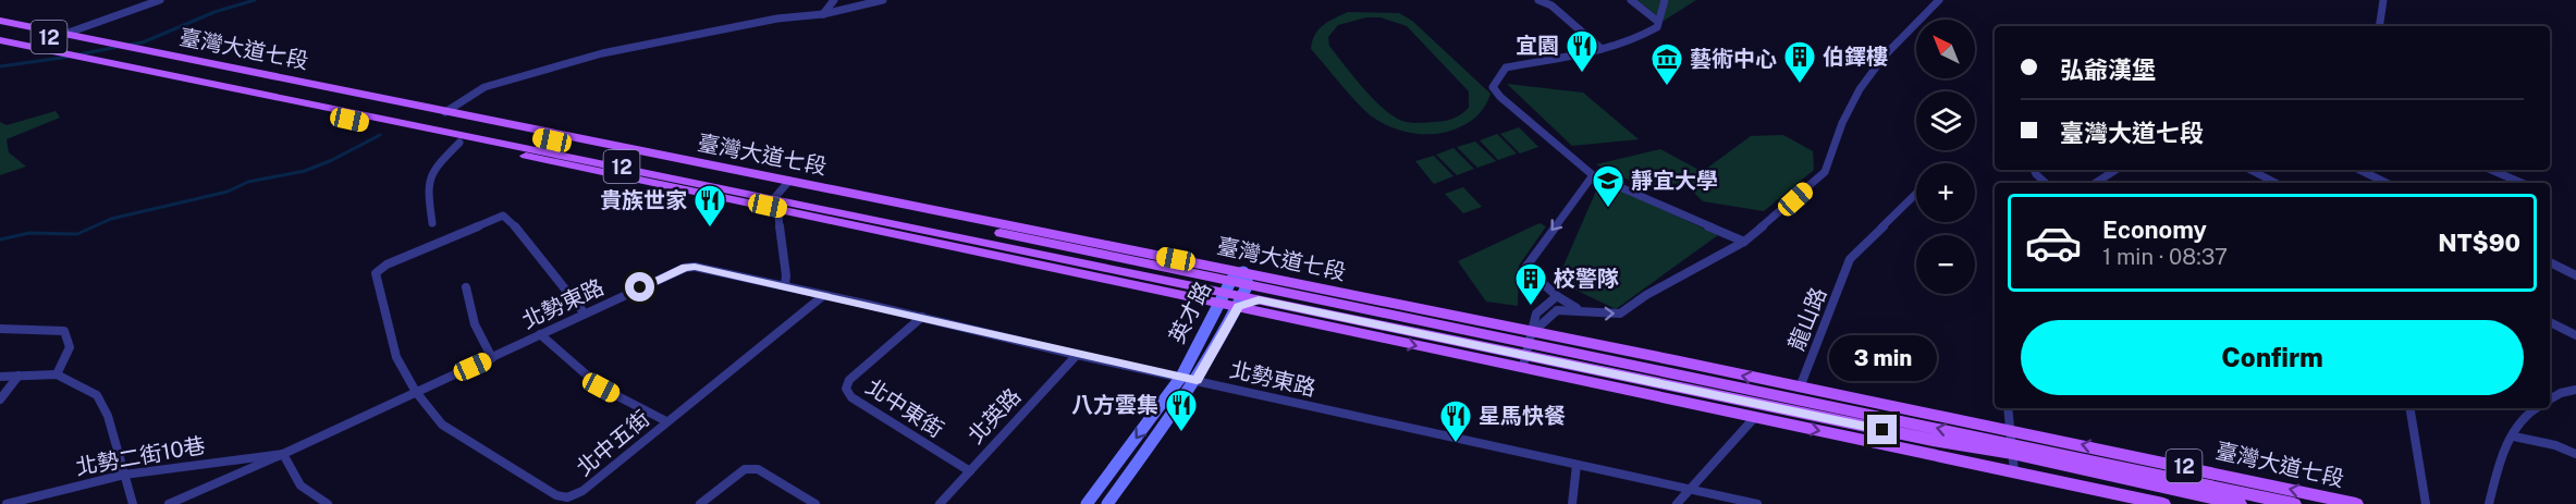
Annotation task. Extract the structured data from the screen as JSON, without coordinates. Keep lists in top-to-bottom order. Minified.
{"streets":{"main road":["12","臺灣大道七段"],"street":["北勢東路","英才路","龍山路","北中東街","北英路","北中五街","北勢二街10巷"]},"crossings":[["臺灣大道七段","英才路"],["臺灣大道七段","龍山路"],["北勢東路","英才路"],["北勢東路","北中東街"],["北勢東路","北英路"],["北勢東路","北中五街"],["北勢東路","北勢二街10巷"],["北中東街","北英路"]],"places":{"restaurant":["宜園","貴族世家","八方雲集","星馬快餐"],"building":["伯鐸樓","校警隊"],"museum":["藝術中心"],"school or university":["靜宜大學"]},"north":"top left","page":{"map_buttons":["+","−"],"banner":["弘爺漢堡","臺灣大道七段"],"list":[{"name":"Economy","note":"1 min · 08:37","value":"NT$90"}],"buttons":"Confirm","bubble":"3 min"}}
